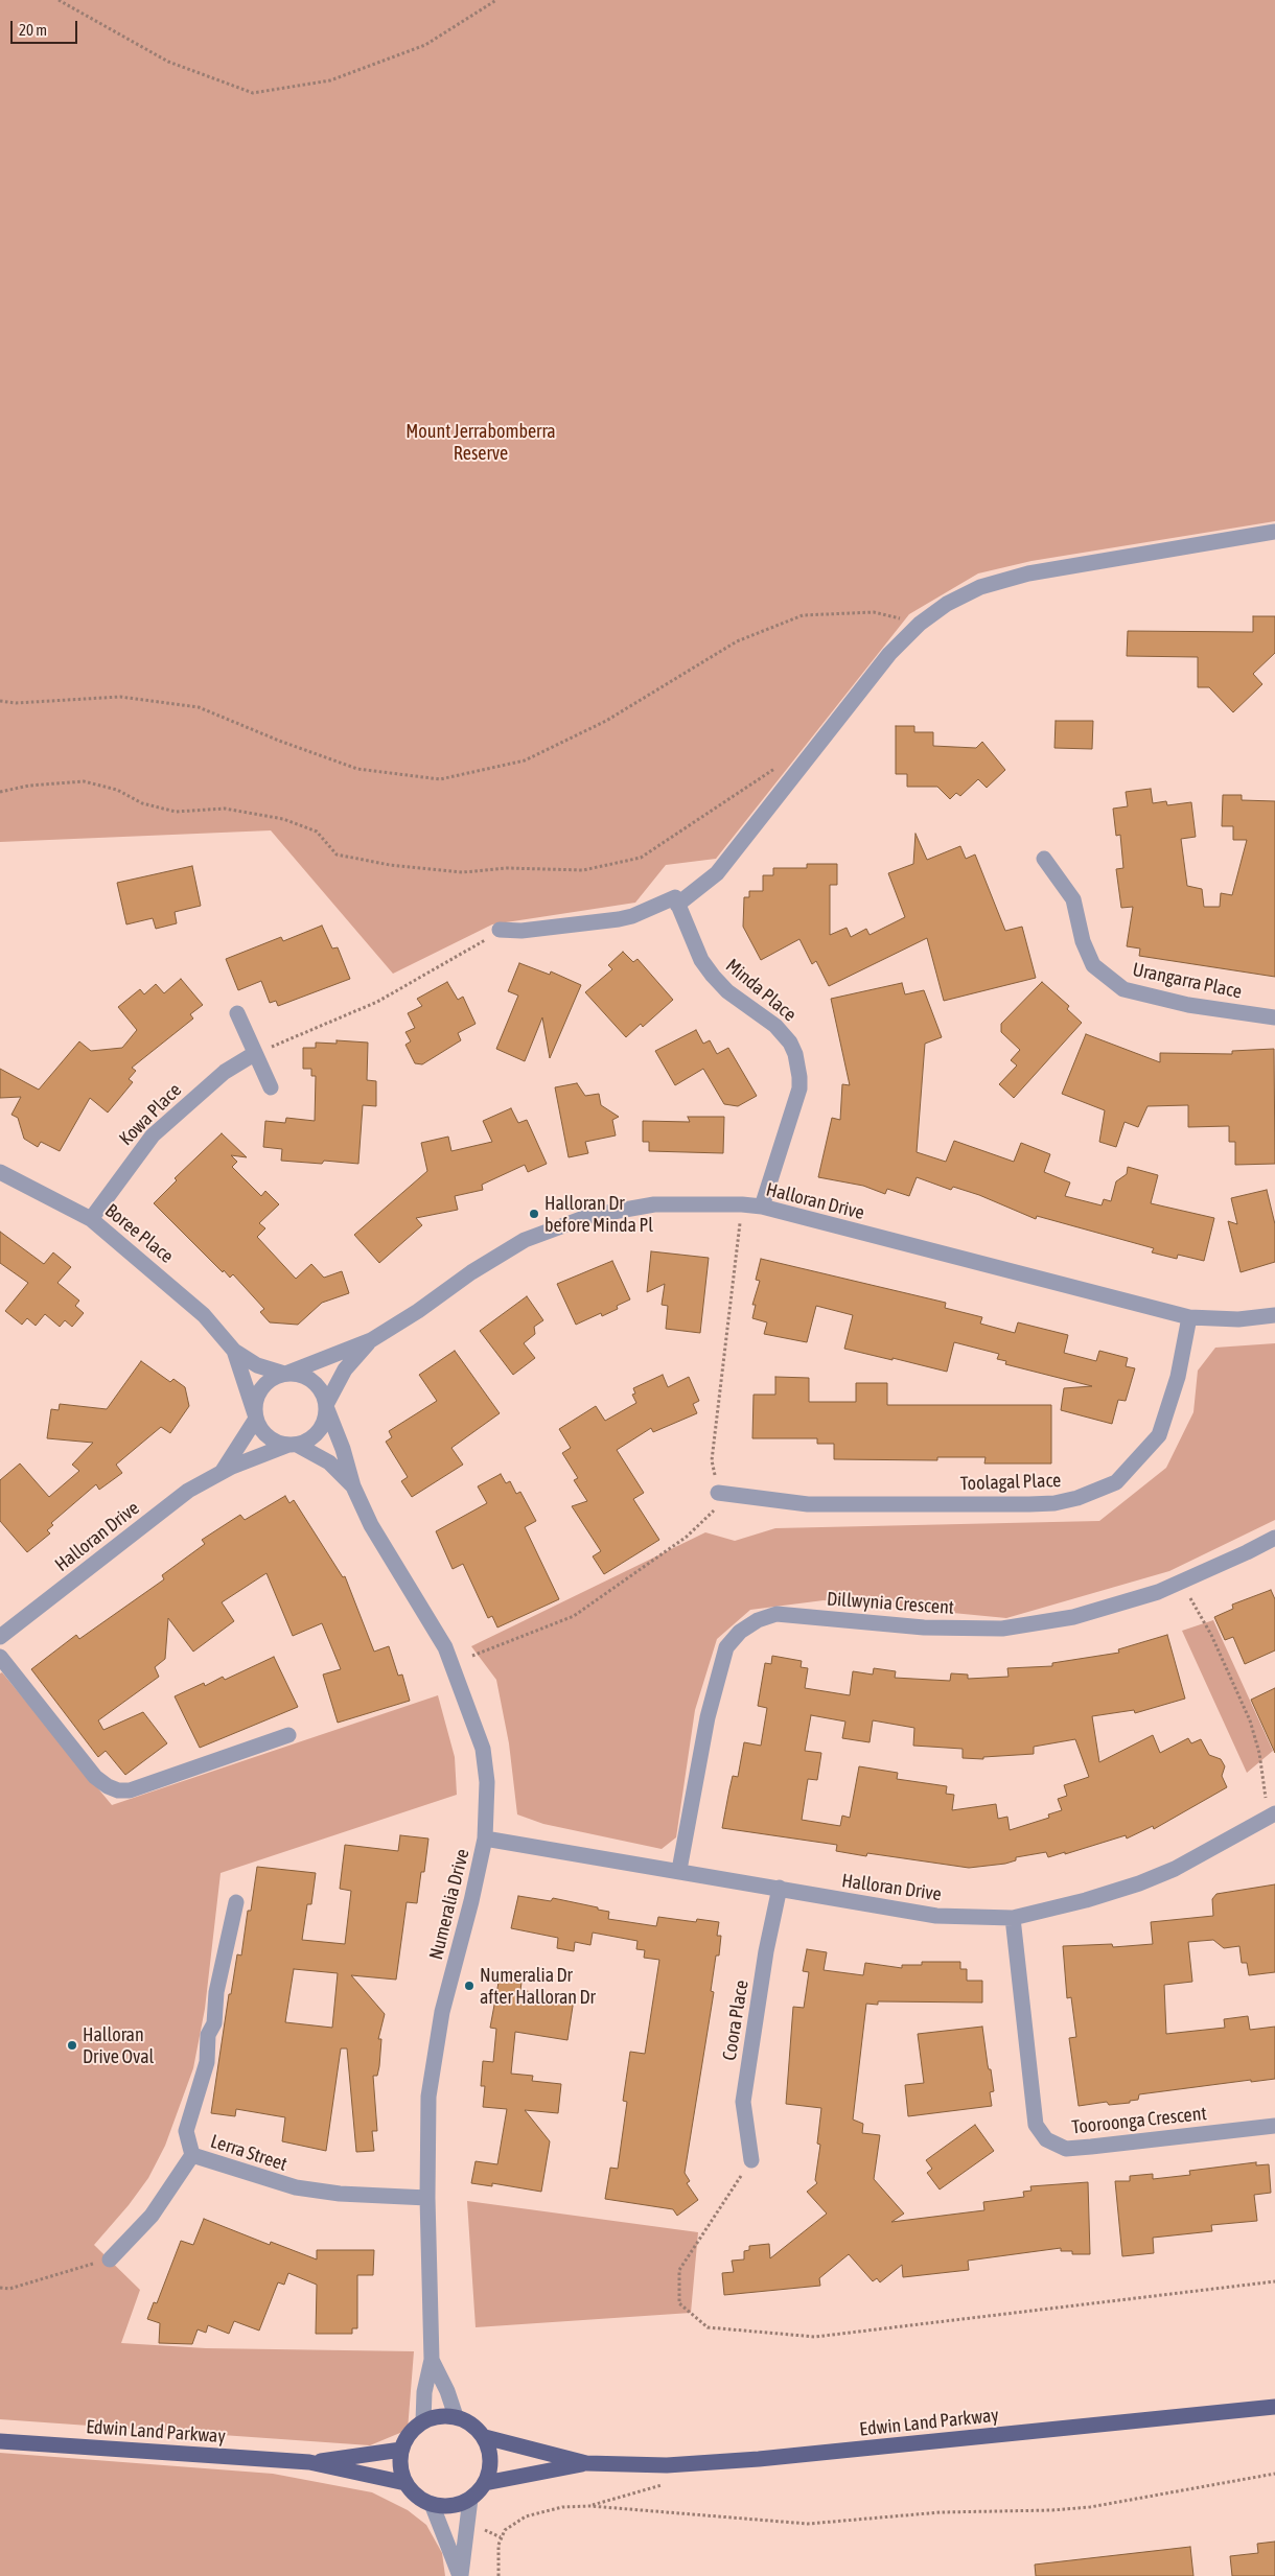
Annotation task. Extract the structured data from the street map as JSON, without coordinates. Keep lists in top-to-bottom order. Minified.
{"streets":{"main road":["Edwin Land Parkway"],"street":["Urangarra Place","Minda Place","Kowa Place","Halloran Drive","Boree Place","Toolagal Place","Dillwynia Crescent","Numeralia Drive","Coora Place","Tooroonga Crescent","Lerra Street"]},"crossings":[["Minda Place","Halloran Drive"],["Kowa Place","Boree Place"],["Halloran Drive","Boree Place"],["Halloran Drive","Toolagal Place"],["Halloran Drive","Dillwynia Crescent"],["Halloran Drive","Numeralia Drive"],["Halloran Drive","Coora Place"],["Halloran Drive","Tooroonga Crescent"],["Boree Place","Numeralia Drive"],["Numeralia Drive","Lerra Street"],["Numeralia Drive","Edwin Land Parkway"]],"parks":["Mount Jerrabomberra Reserve"],"places":["Halloran Dr before Minda Pl","Numeralia Dr after Halloran Dr","Halloran Drive Oval"],"scale_bar":"20 m"}
